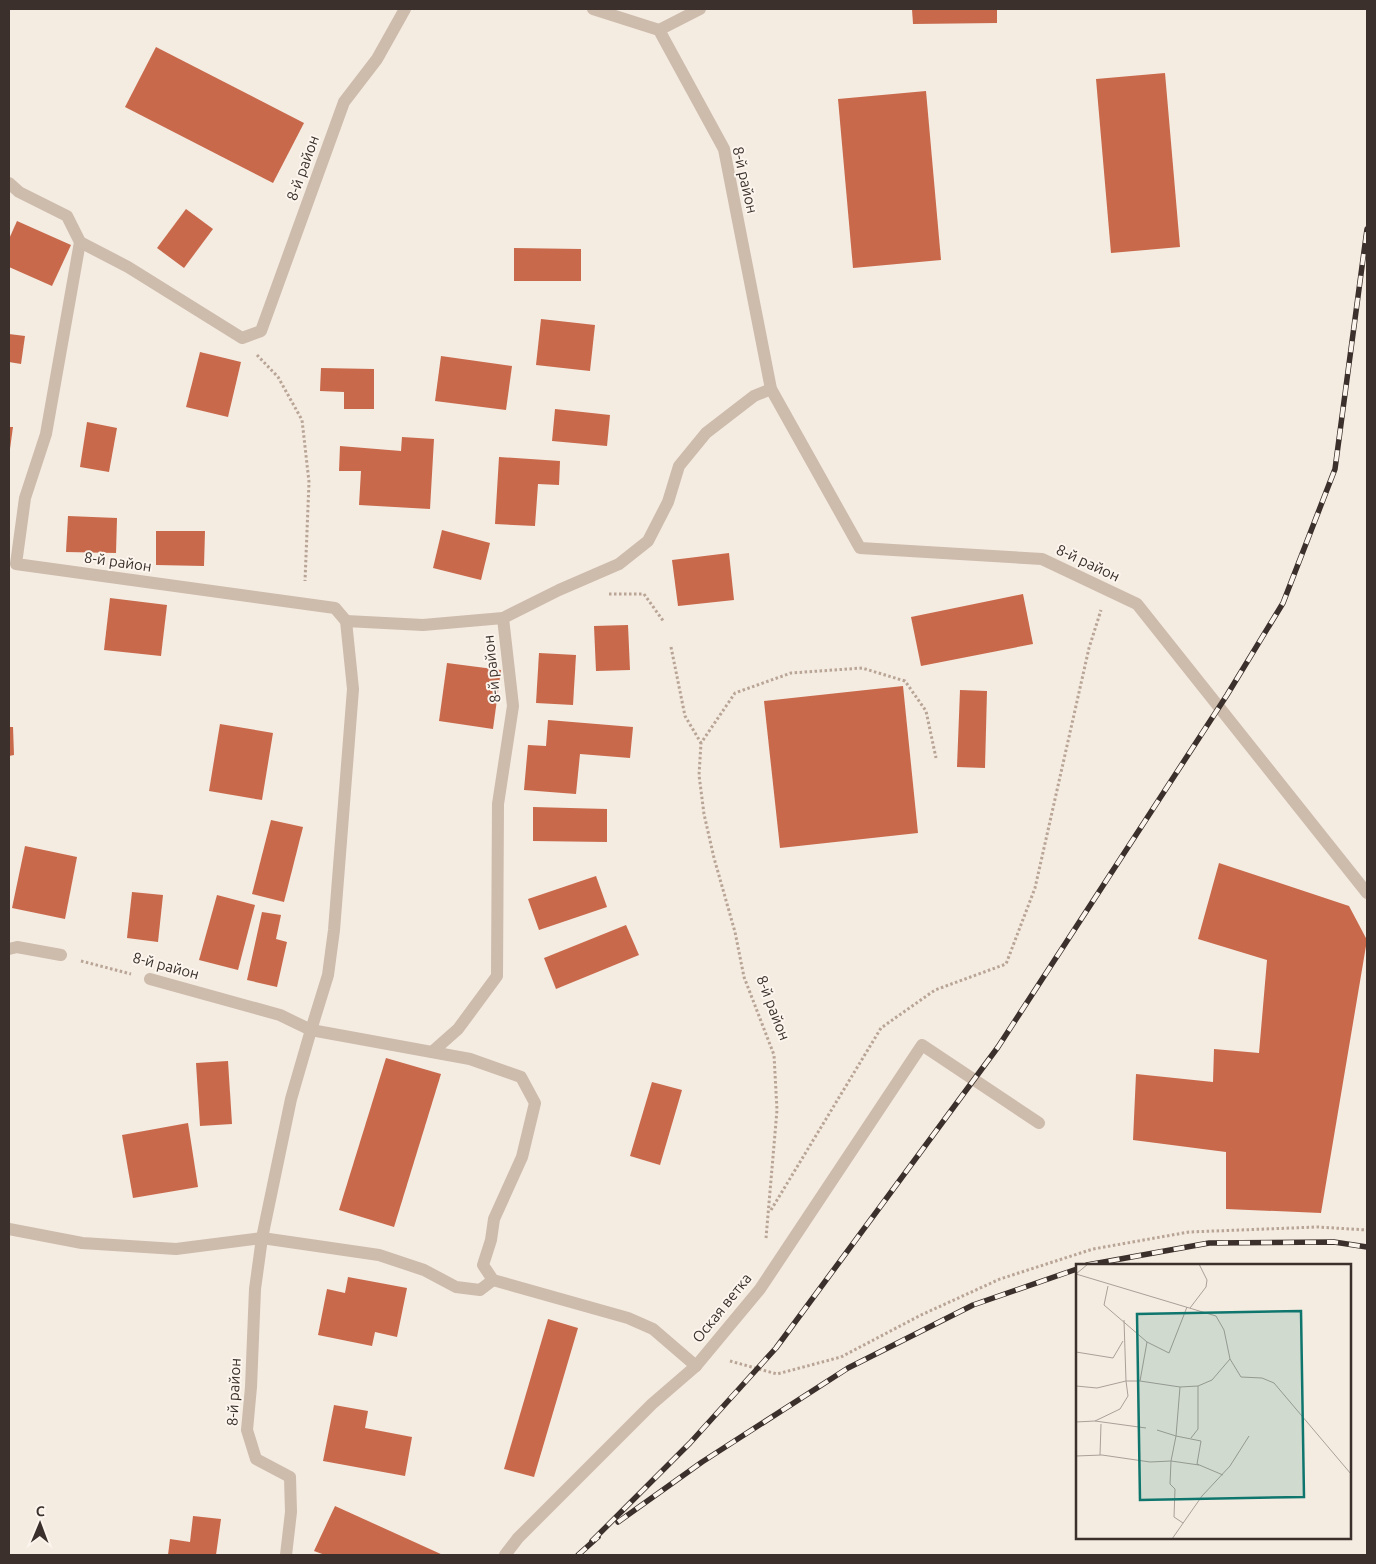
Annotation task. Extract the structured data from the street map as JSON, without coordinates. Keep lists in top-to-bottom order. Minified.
{"streets":{"street":["8-й район","Оская ветка"]},"north":"top"}
